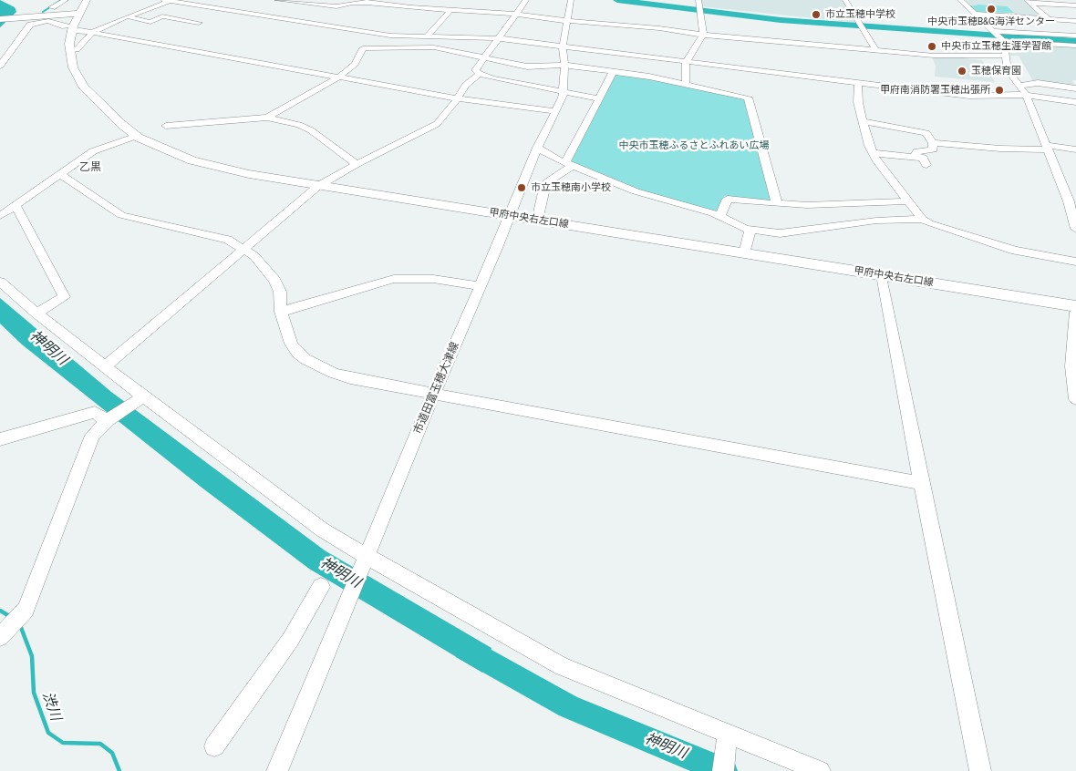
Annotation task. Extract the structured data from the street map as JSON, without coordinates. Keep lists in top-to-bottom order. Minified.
{"streets":{"main road":["甲府中央右左口線"],"street":["市道田富玉穂大津線"]},"crossings":[["甲府中央右左口線","市道田富玉穂大津線"]],"districts":["乙黒"],"water":["神明川","渋川"],"parks":["中央市玉穂ふるさとふれあい広場"],"places":["中央市玉穂B&G海洋センター","市立玉穂中学校","中央市立玉穂生涯学習館","玉穂保育園","甲府南消防署玉穂出張所","市立玉穂南小学校"]}
